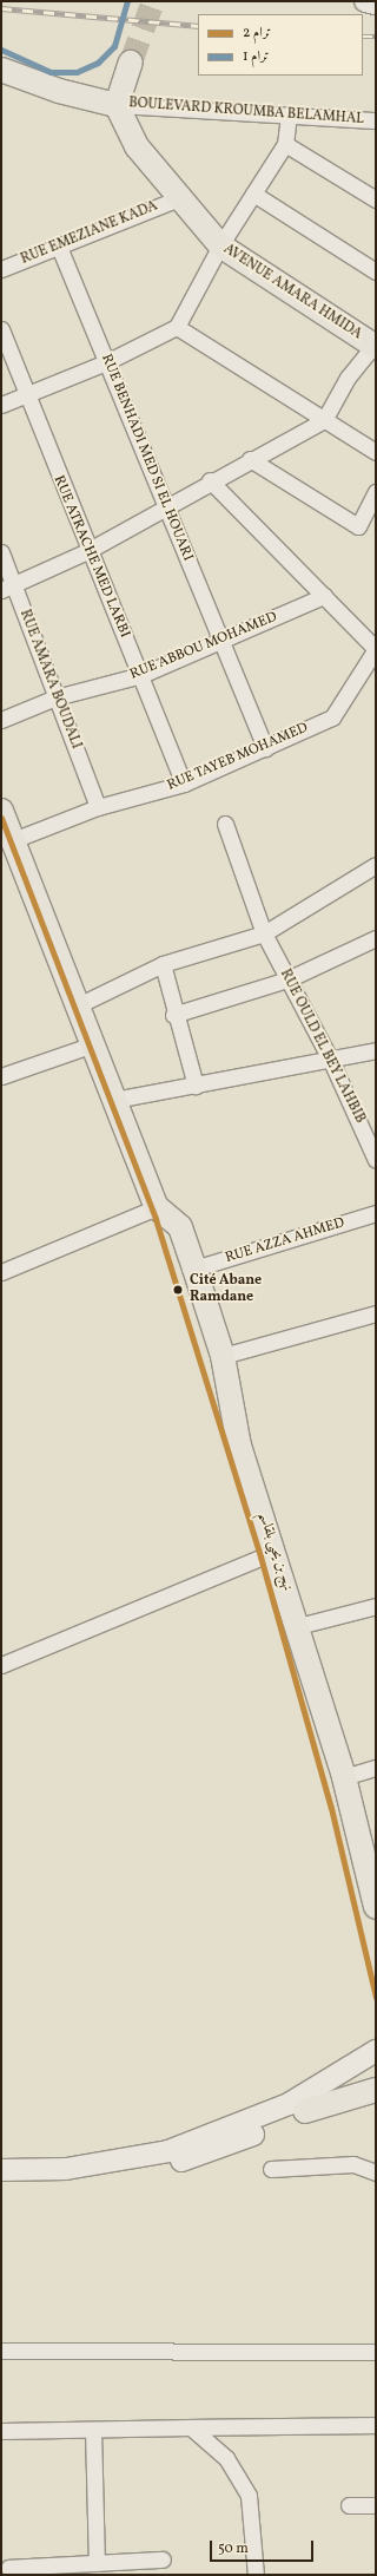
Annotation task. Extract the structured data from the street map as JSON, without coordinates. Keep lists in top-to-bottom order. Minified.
{"streets":{"main road":["AVENUE AMARA HMIDA","نهج بن يحيى بلقاسم"],"street":["BOULEVARD KROUMBA BELAMHAL","RUE EMEZIANE KADA","RUE BENHADI MED SI EL HOUARI","RUE ATRACHE MED LARBI","RUE ABBOU MOHAMED","RUE AMARA BOUDALI","RUE TAYEB MOHAMED","RUE OULD EL BEY LAHBIB","RUE AZZA AHMED"]},"crossings":[["BOULEVARD KROUMBA BELAMHAL","AVENUE AMARA HMIDA"],["RUE EMEZIANE KADA","AVENUE AMARA HMIDA"],["RUE EMEZIANE KADA","RUE BENHADI MED SI EL HOUARI"],["RUE BENHADI MED SI EL HOUARI","RUE ABBOU MOHAMED"],["RUE BENHADI MED SI EL HOUARI","RUE TAYEB MOHAMED"],["RUE ATRACHE MED LARBI","RUE ABBOU MOHAMED"],["RUE ATRACHE MED LARBI","RUE TAYEB MOHAMED"],["RUE ABBOU MOHAMED","RUE AMARA BOUDALI"],["RUE AMARA BOUDALI","RUE TAYEB MOHAMED"],["RUE AZZA AHMED","نهج بن يحيى بلقاسم"]],"places":["Cité Abane Ramdane"],"lines":["tram line 1","tram line 2"],"legend":["ترام 2","ترام 1"],"scale_bar":"50 m"}
